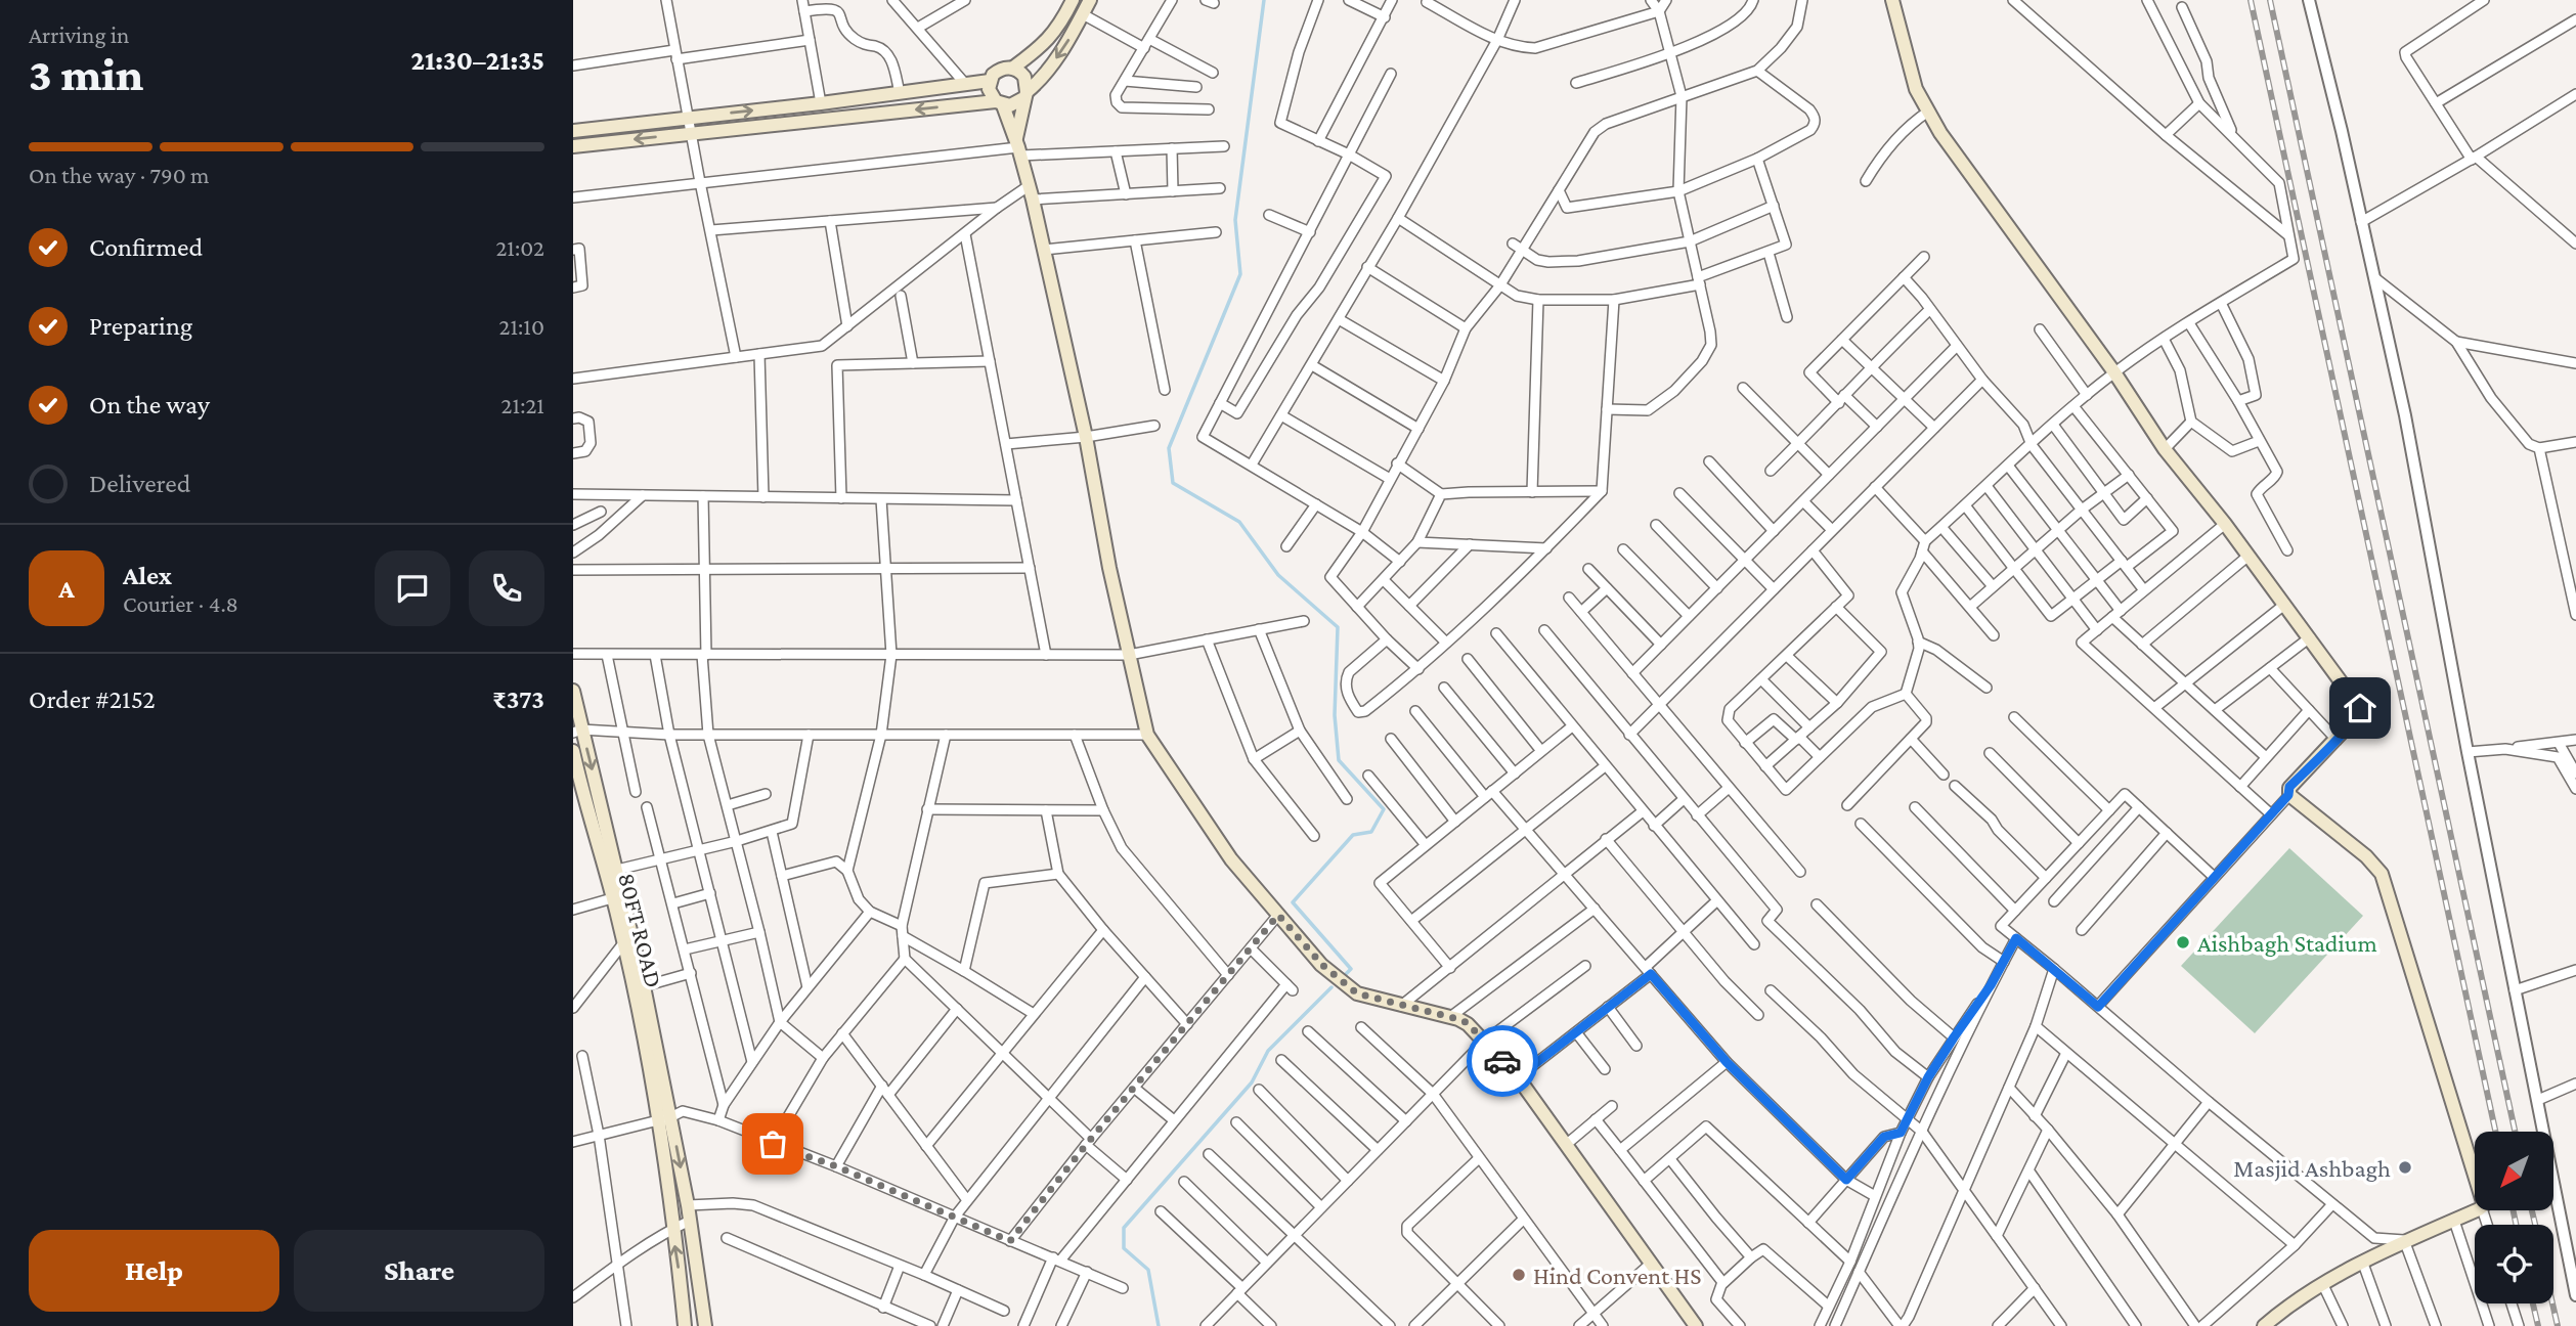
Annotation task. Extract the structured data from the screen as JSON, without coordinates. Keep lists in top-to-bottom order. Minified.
{"streets":{"main road":["80FT ROAD"]},"places":["Aishbagh Stadium","Masjid Ashbagh","Hind Convent HS"],"north":"bottom left","page":{"heading":["3 min","Arriving in","21:30–21:35"],"panel":["Alex","Courier · 4.8","Order #2152","₹373"],"bar":"On the way · 790 m","list":[["Confirmed","21:02"],["Preparing","21:10"],["On the way","21:21"],"Delivered"],"round":"A","buttons":["Help","Share"]}}
